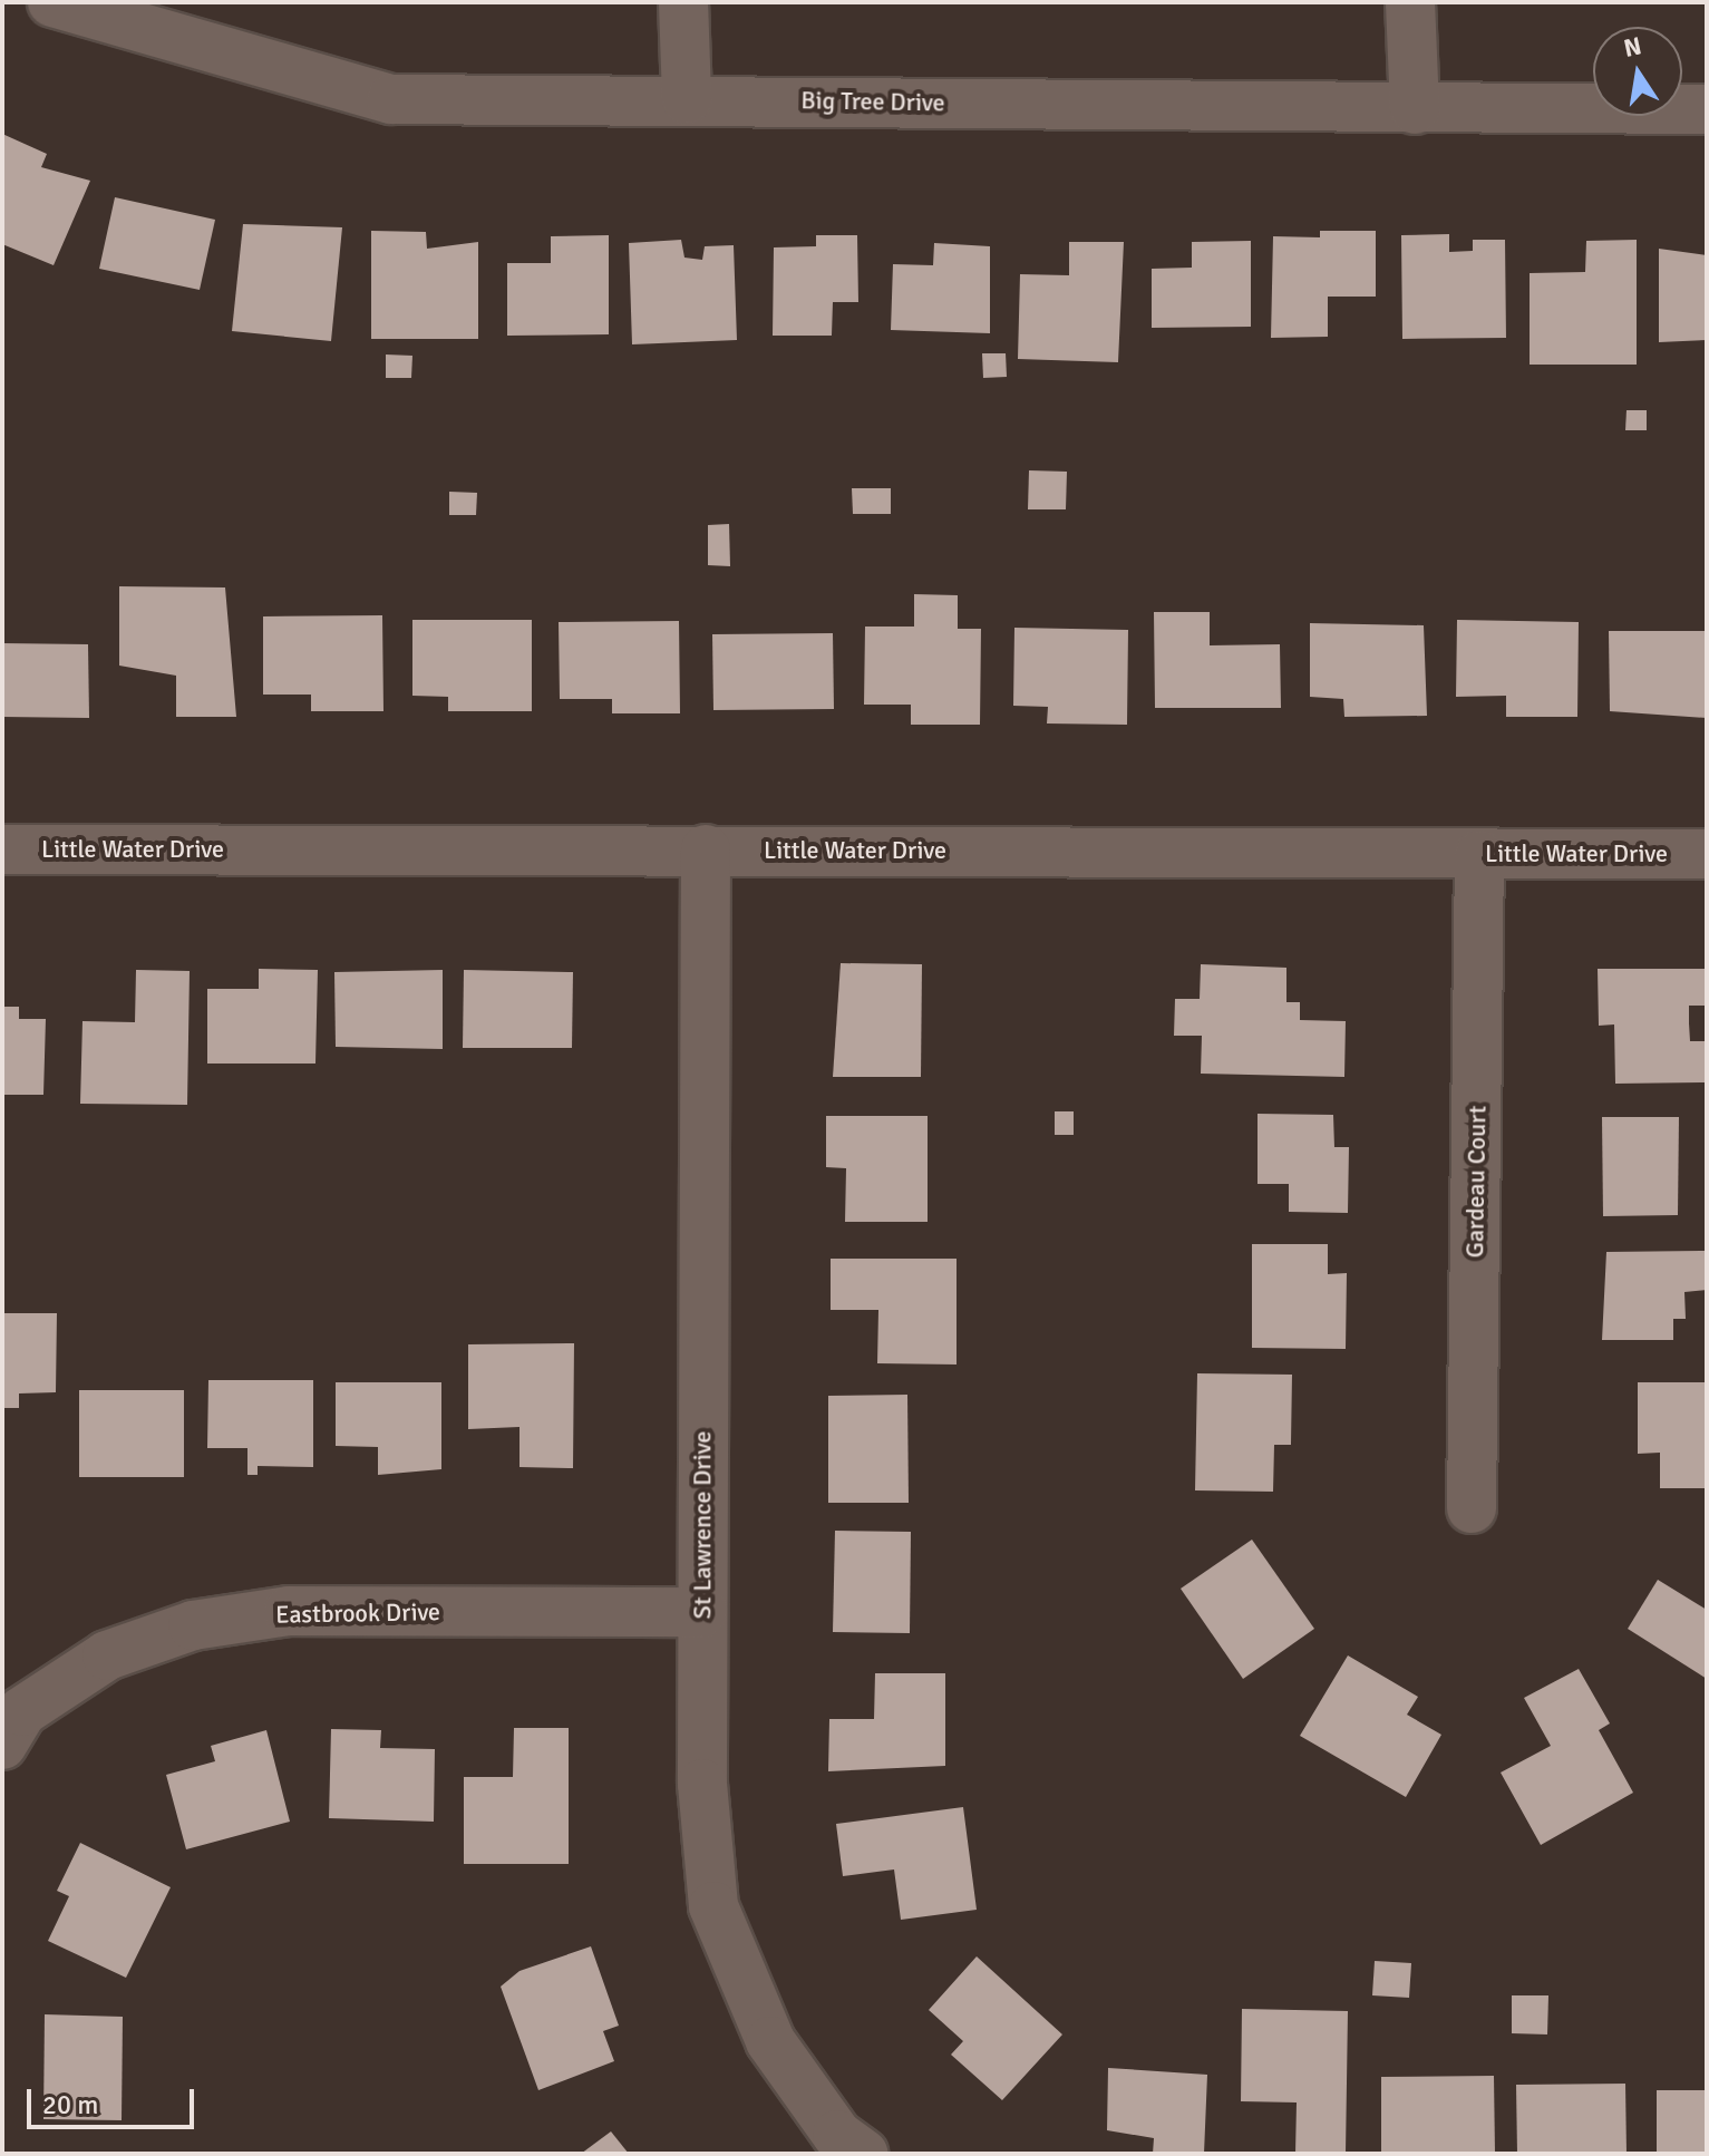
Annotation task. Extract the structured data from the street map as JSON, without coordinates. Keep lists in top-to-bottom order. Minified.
{"streets":{"street":["Big Tree Drive","Little Water Drive","Gardeau Court","St Lawrence Drive","Eastbrook Drive"]},"crossings":[["Little Water Drive","Gardeau Court"],["Little Water Drive","St Lawrence Drive"],["St Lawrence Drive","Eastbrook Drive"]],"scale_bar":"20 m","north":"top"}
